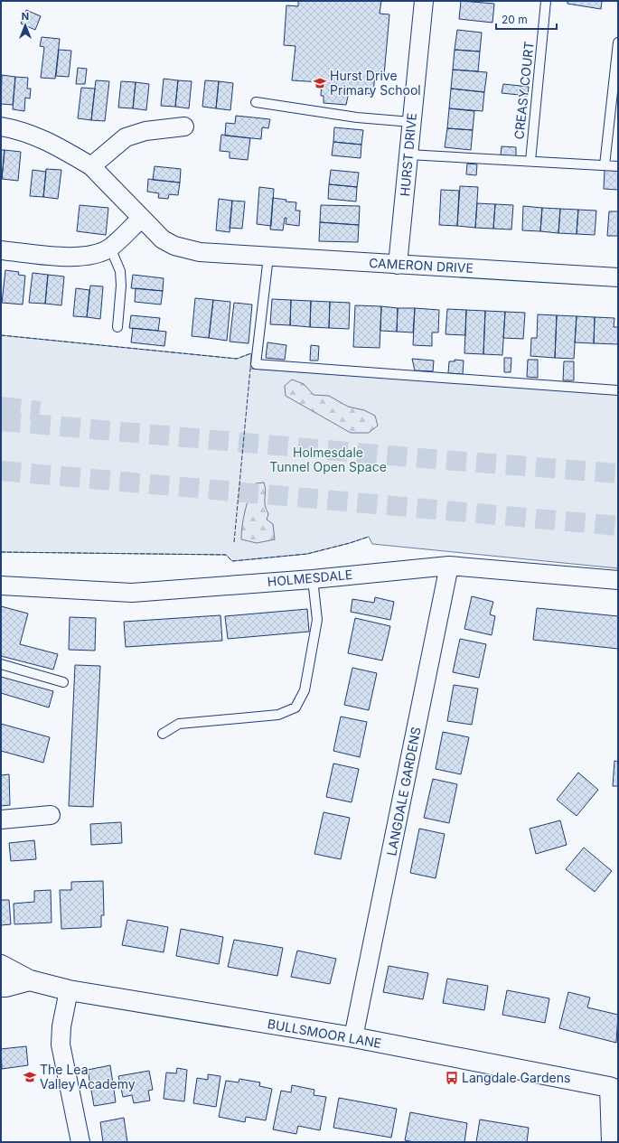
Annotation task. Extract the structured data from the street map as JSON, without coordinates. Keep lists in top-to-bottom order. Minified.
{"streets":{"main road":["BULLSMOOR LANE"],"street":["HURST DRIVE","CAMERON DRIVE","HOLMESDALE","LANGDALE GARDENS"],"lane":["CREASY COURT"]},"crossings":[["HURST DRIVE","CAMERON DRIVE"],["HOLMESDALE","LANGDALE GARDENS"],["LANGDALE GARDENS","BULLSMOOR LANE"]],"parks":["Holmesdale Tunnel Open Space"],"places":{"school or university":["Hurst Drive Primary School","The Lea Valley Academy"],"bus stop":["Langdale Gardens"]},"scale_bar":"20 m","north":"top"}
